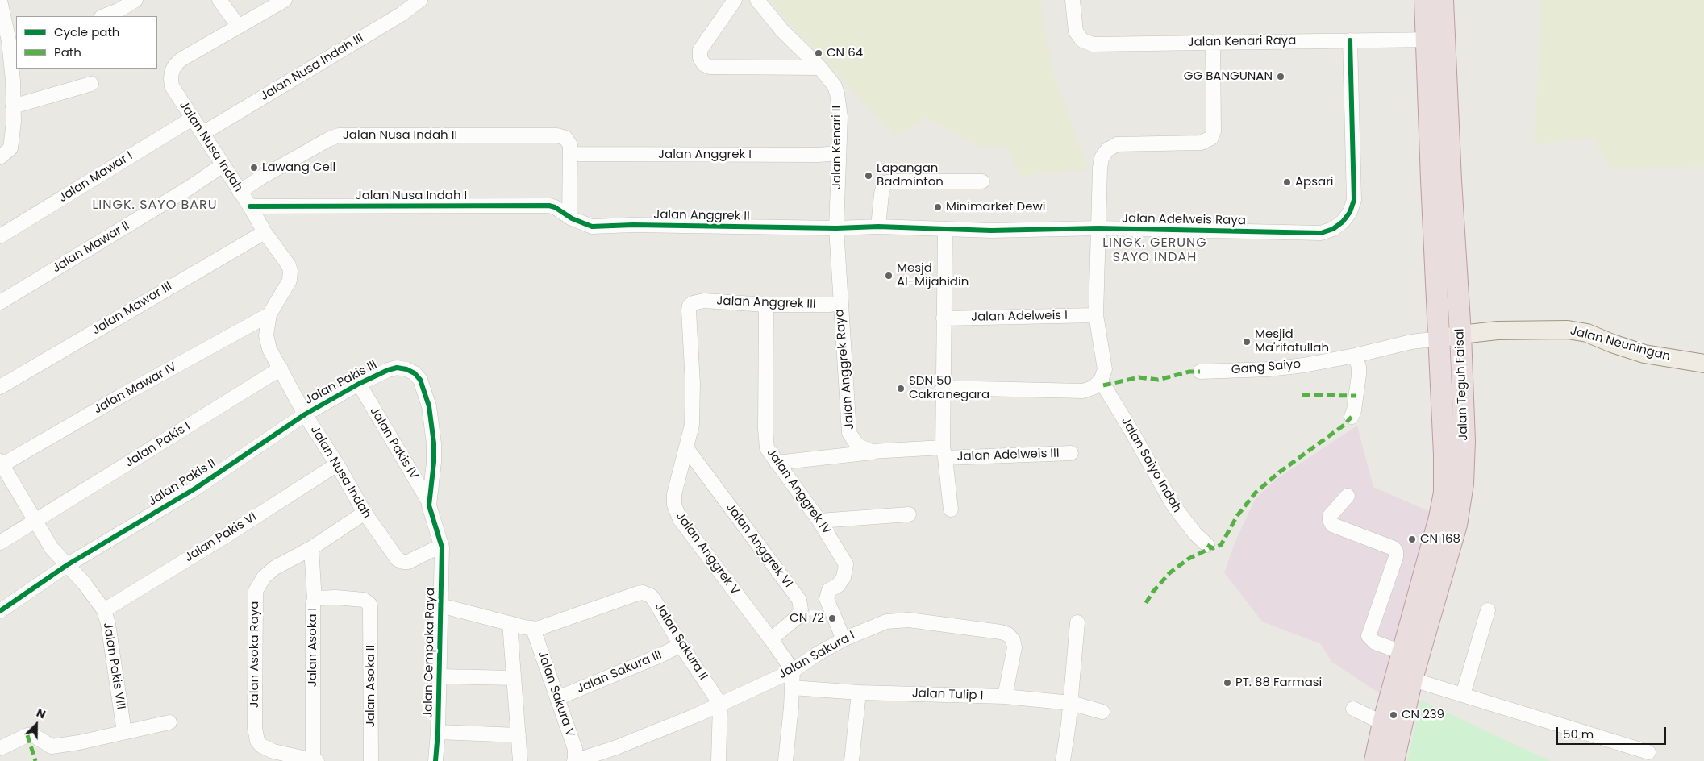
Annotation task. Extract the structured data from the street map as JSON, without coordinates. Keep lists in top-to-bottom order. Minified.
{"streets":{"highway":["Jalan Teguh Faisal"],"main road":["Jalan Neuningan"],"street":["Jalan Kenari Raya","Jalan Nusa Indah III","Jalan Nusa Indah II","Jalan Nusa Indah","Jalan Kenari II","Jalan Anggrek I","Jalan Mawar I","Jalan Nusa Indah I","Jalan Anggrek II","Jalan Adelweis Raya","Jalan Mawar II","Jalan Anggrek III","Jalan Mawar III","Jalan Adelweis I","Gang Saiyo","Jalan Anggrek Raya","Jalan Pakis III","Jalan Mawar IV","Jalan Pakis IV","Jalan Pakis I","Jalan Adelweis III","Jalan Saiyo Indah","Jalan Pakis II","Jalan Anggrek IV","Jalan Pakis VI","Jalan Anggrek VI","Jalan Anggrek V","Jalan Sakura II","Jalan Asoka I","Jalan Cempaka Raya","Jalan Asoka Raya","Jalan Sakura I","Jalan Pakis VIII","Jalan Sakura III","Jalan Asoka II","Jalan Sakura V","Jalan Tulip I"]},"crossings":[["Jalan Kenari Raya","Jalan Adelweis Raya"],["Jalan Kenari Raya","Jalan Teguh Faisal"],["Jalan Nusa Indah III","Jalan Nusa Indah"],["Jalan Nusa Indah II","Jalan Nusa Indah"],["Jalan Nusa Indah II","Jalan Anggrek I"],["Jalan Nusa Indah","Jalan Mawar I"],["Jalan Nusa Indah","Jalan Nusa Indah I"],["Jalan Nusa Indah","Jalan Mawar II"],["Jalan Nusa Indah","Jalan Mawar III"],["Jalan Nusa Indah","Jalan Pakis III"],["Jalan Nusa Indah","Jalan Mawar IV"],["Jalan Nusa Indah","Jalan Pakis I"],["Jalan Nusa Indah","Jalan Pakis II"],["Jalan Nusa Indah","Jalan Pakis VI"],["Jalan Nusa Indah","Jalan Cempaka Raya"],["Jalan Nusa Indah","Jalan Asoka Raya"],["Jalan Kenari II","Jalan Anggrek I"],["Jalan Kenari II","Jalan Anggrek II"],["Jalan Kenari II","Jalan Adelweis Raya"],["Jalan Kenari II","Jalan Anggrek Raya"],["Jalan Nusa Indah I","Jalan Anggrek II"],["Jalan Anggrek II","Jalan Adelweis Raya"],["Jalan Anggrek II","Jalan Anggrek Raya"],["Jalan Adelweis Raya","Jalan Anggrek Raya"],["Jalan Anggrek III","Jalan Anggrek Raya"],["Jalan Anggrek III","Jalan Anggrek IV"],["Jalan Anggrek III","Jalan Anggrek V"],["Jalan Neuningan","Jalan Teguh Faisal"],["Jalan Anggrek Raya","Jalan Adelweis III"],["Jalan Pakis III","Jalan Pakis IV"],["Jalan Pakis III","Jalan Pakis II"],["Jalan Pakis III","Jalan Cempaka Raya"],["Jalan Mawar IV","Jalan Pakis VIII"],["Jalan Pakis IV","Jalan Cempaka Raya"],["Jalan Pakis I","Jalan Pakis VIII"],["Jalan Pakis II","Jalan Pakis VIII"],["Jalan Anggrek IV","Jalan Sakura I"],["Jalan Pakis VI","Jalan Pakis VIII"],["Jalan Anggrek VI","Jalan Anggrek V"],["Jalan Anggrek V","Jalan Sakura I"],["Jalan Sakura II","Jalan Sakura I"],["Jalan Sakura II","Jalan Sakura III"],["Jalan Sakura II","Jalan Sakura V"],["Jalan Asoka I","Jalan Asoka Raya"],["Jalan Asoka I","Jalan Asoka II"],["Jalan Sakura I","Jalan Sakura V"],["Jalan Sakura I","Jalan Tulip I"],["Jalan Sakura III","Jalan Sakura V"]],"districts":["LINGK. SAYO BARU","LINGK. GERUNG SAYO INDAH"],"places":["CN 64","GG BANGUNAN","Lawang Cell","Lapangan Badminton","Apsari","Minimarket Dewi","Mesjd Al-Mijahidin","Mesjid Ma'rifatullah","SDN 50 Cakranegara","CN 168","CN 72","PT. 88 Farmasi","CN 239"],"legend":["Cycle path","Path"],"scale_bar":"50 m","north":"top right"}
